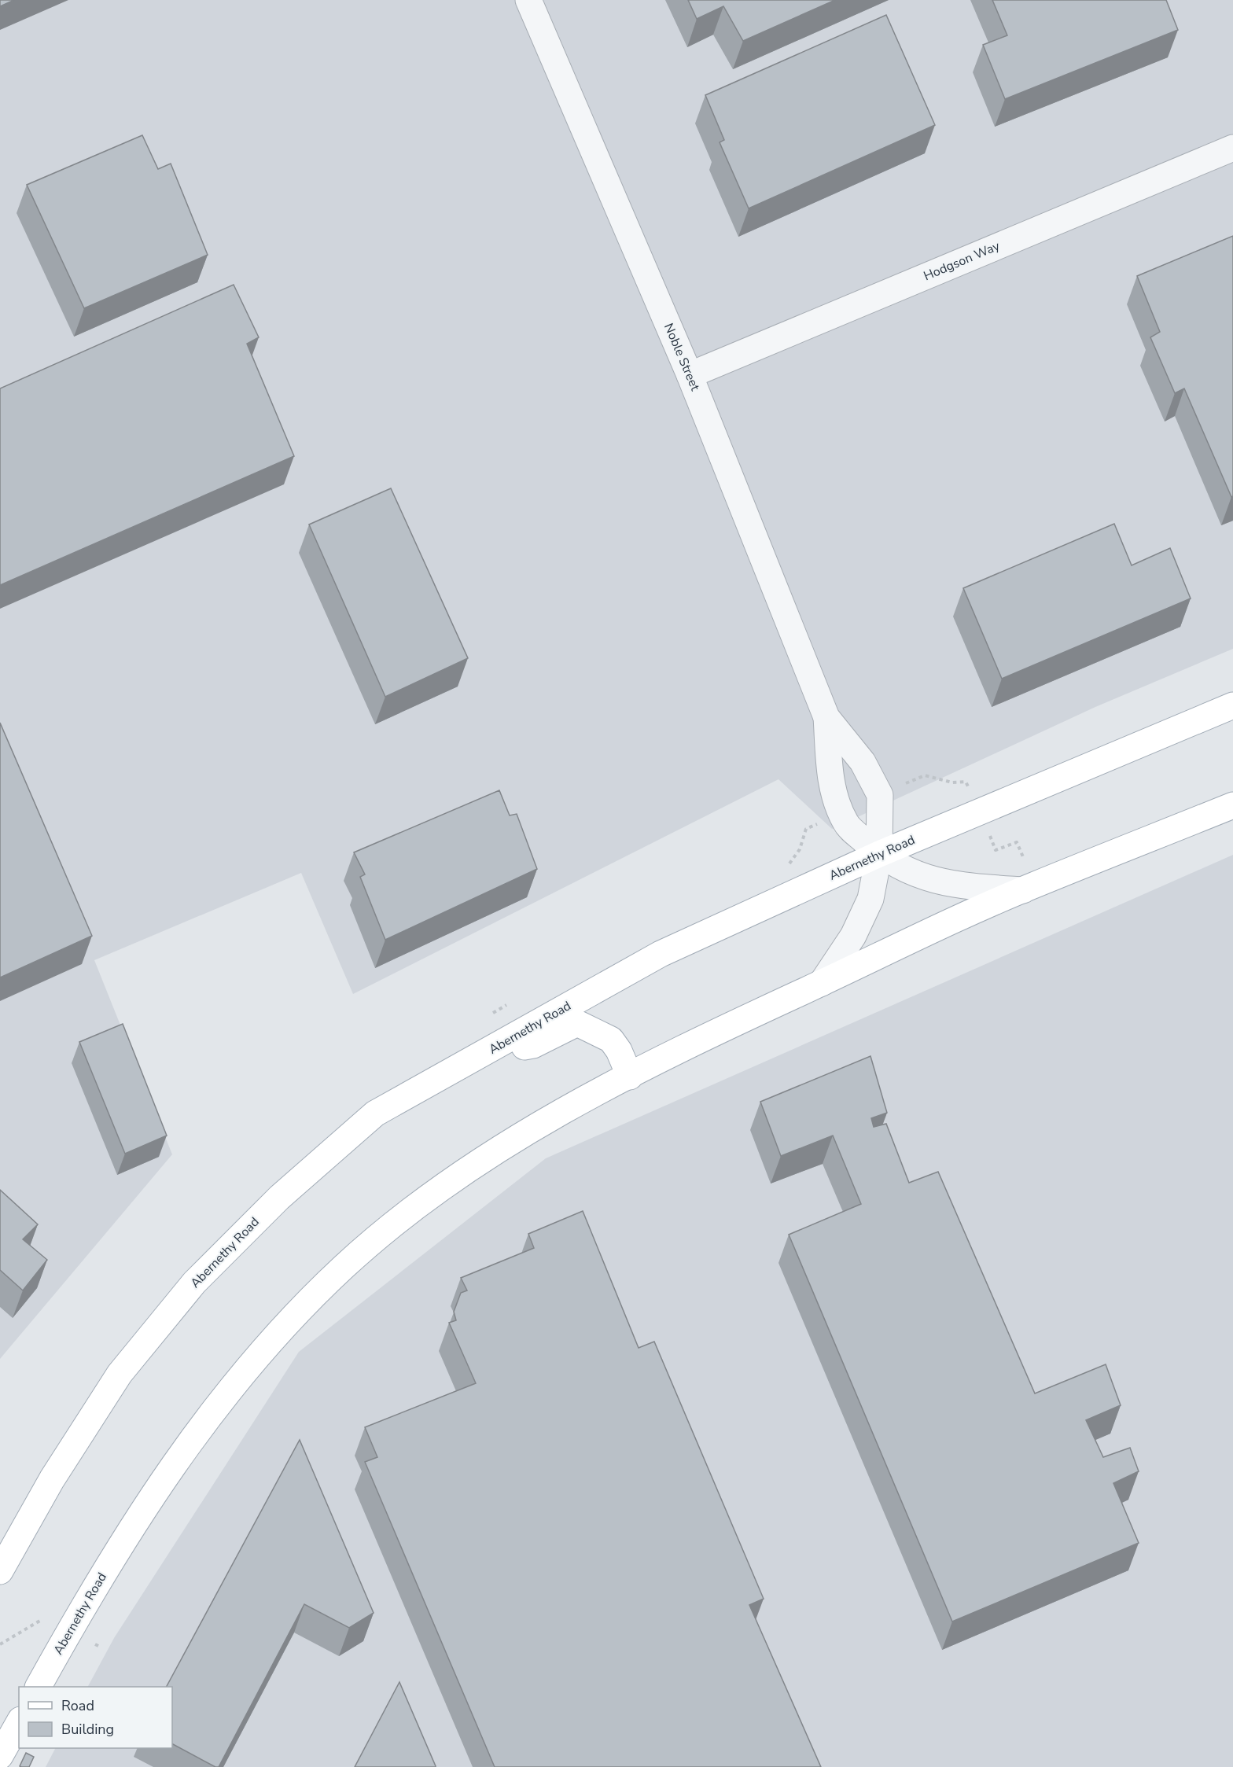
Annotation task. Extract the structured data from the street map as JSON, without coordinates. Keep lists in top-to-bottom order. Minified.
{"streets":{"main road":["Abernethy Road"],"street":["Hodgson Way","Noble Street"]},"crossings":[["Hodgson Way","Noble Street"],["Noble Street","Abernethy Road"]],"legend":["Road","Building"]}
